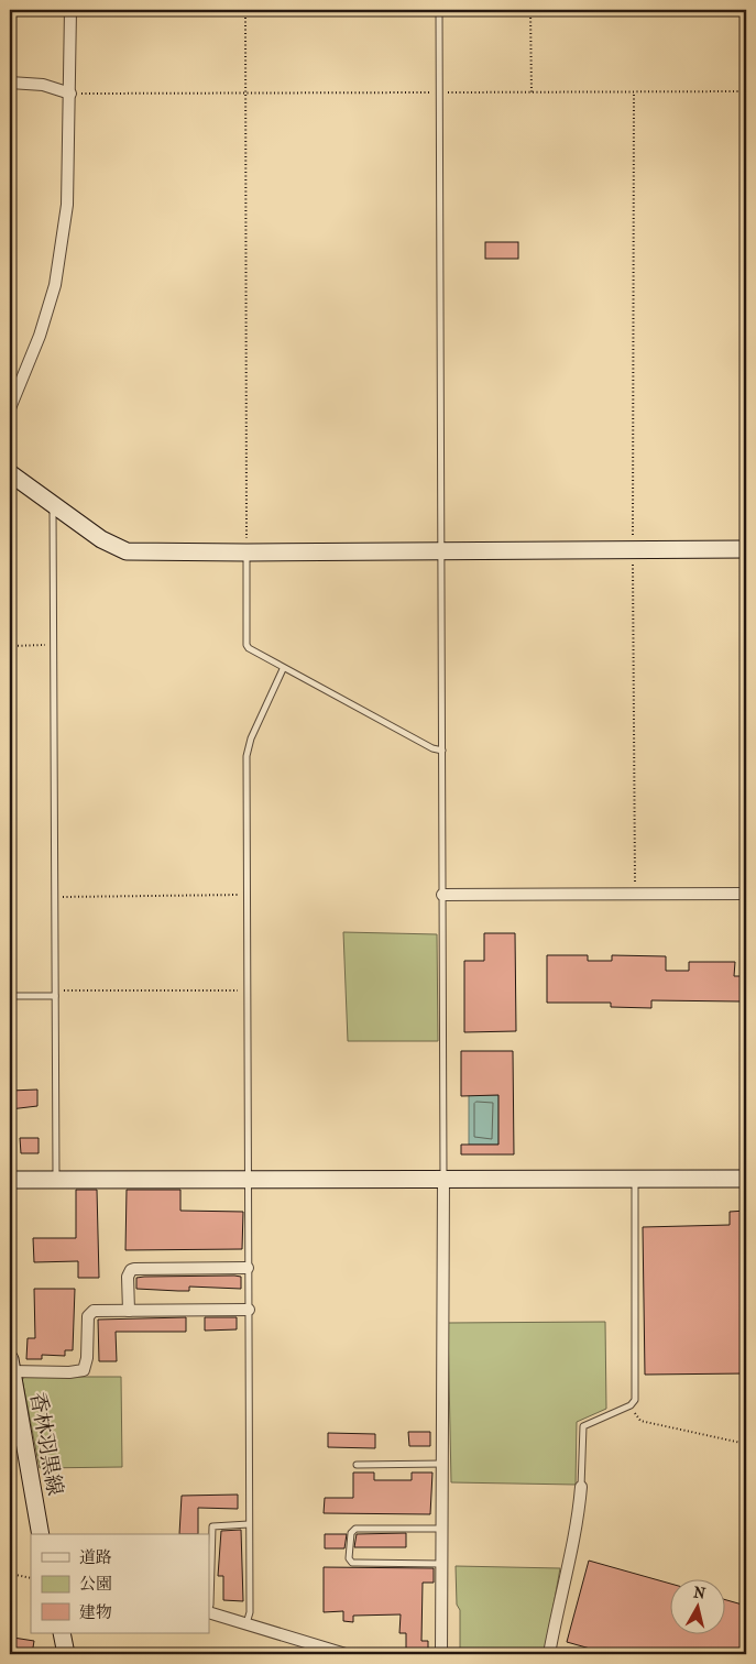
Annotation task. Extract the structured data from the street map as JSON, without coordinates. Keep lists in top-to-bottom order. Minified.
{"streets":{"street":["香林羽黒線"]},"legend":["道路","公園","建物"],"north":"top"}
